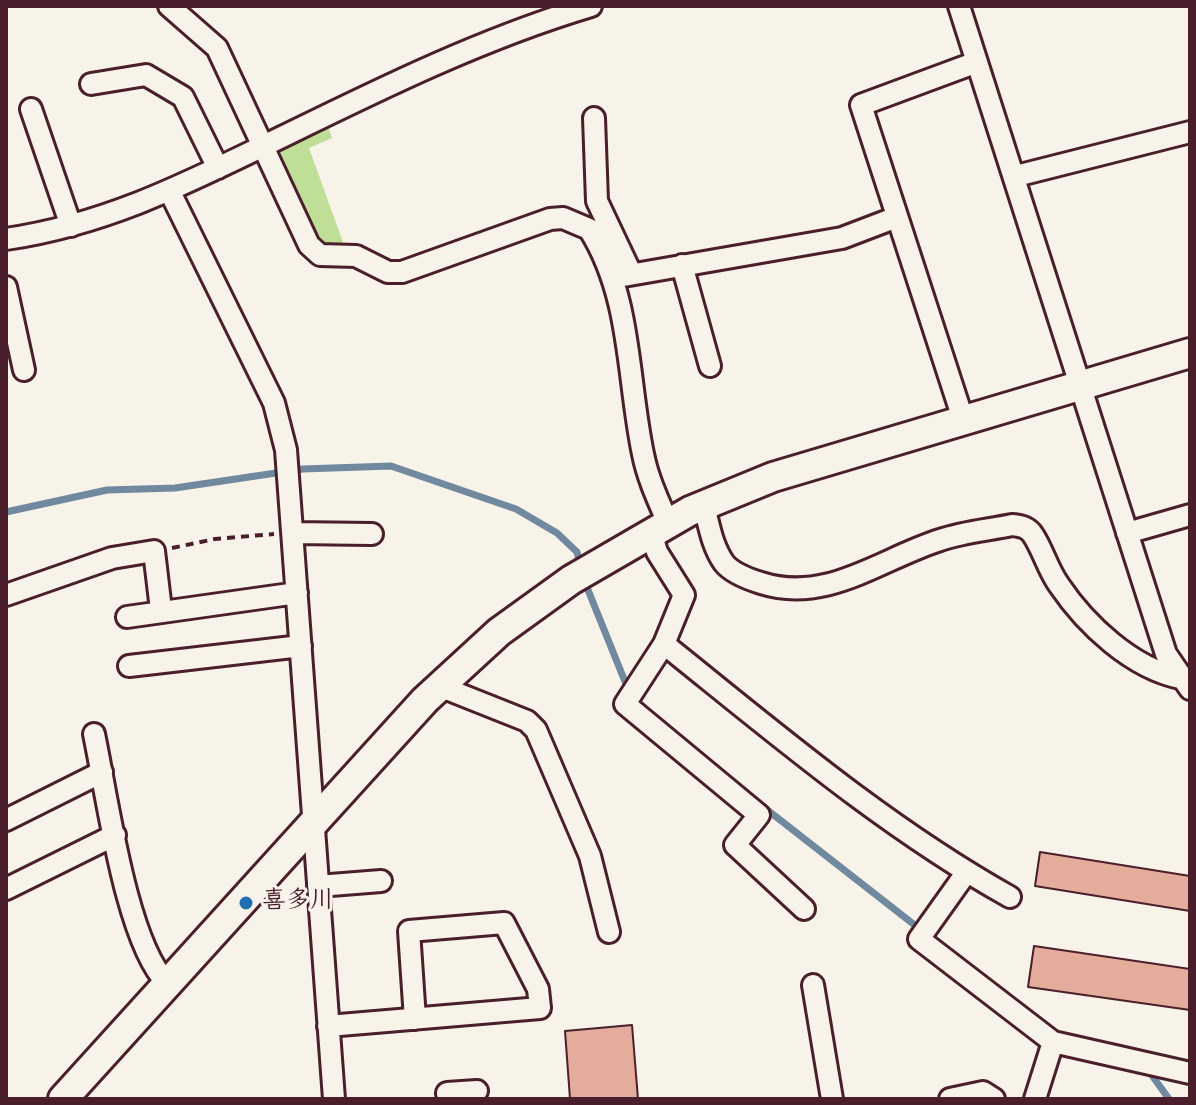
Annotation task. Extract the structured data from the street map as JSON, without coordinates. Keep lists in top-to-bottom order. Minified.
{"places":["喜多川"]}
